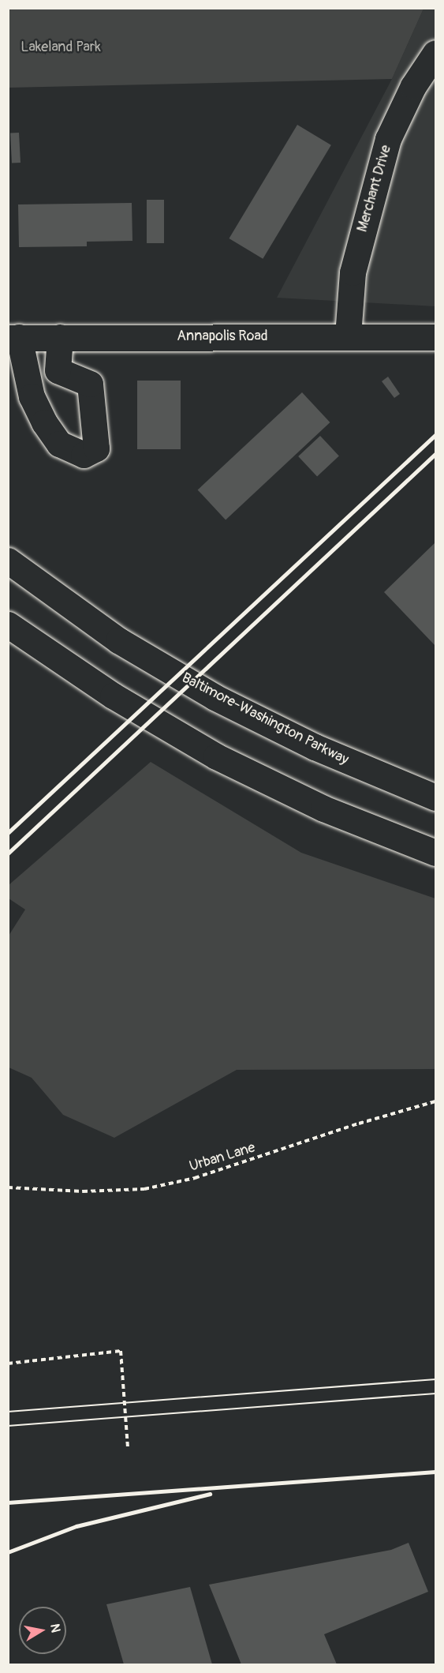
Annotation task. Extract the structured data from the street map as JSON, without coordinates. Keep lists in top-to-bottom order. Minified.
{"streets":{"main road":["Merchant Drive","Annapolis Road","Baltimore-Washington Parkway"],"path":["Urban Lane"]},"crossings":[["Merchant Drive","Annapolis Road"]],"parks":["Lakeland Park"],"north":"right"}
